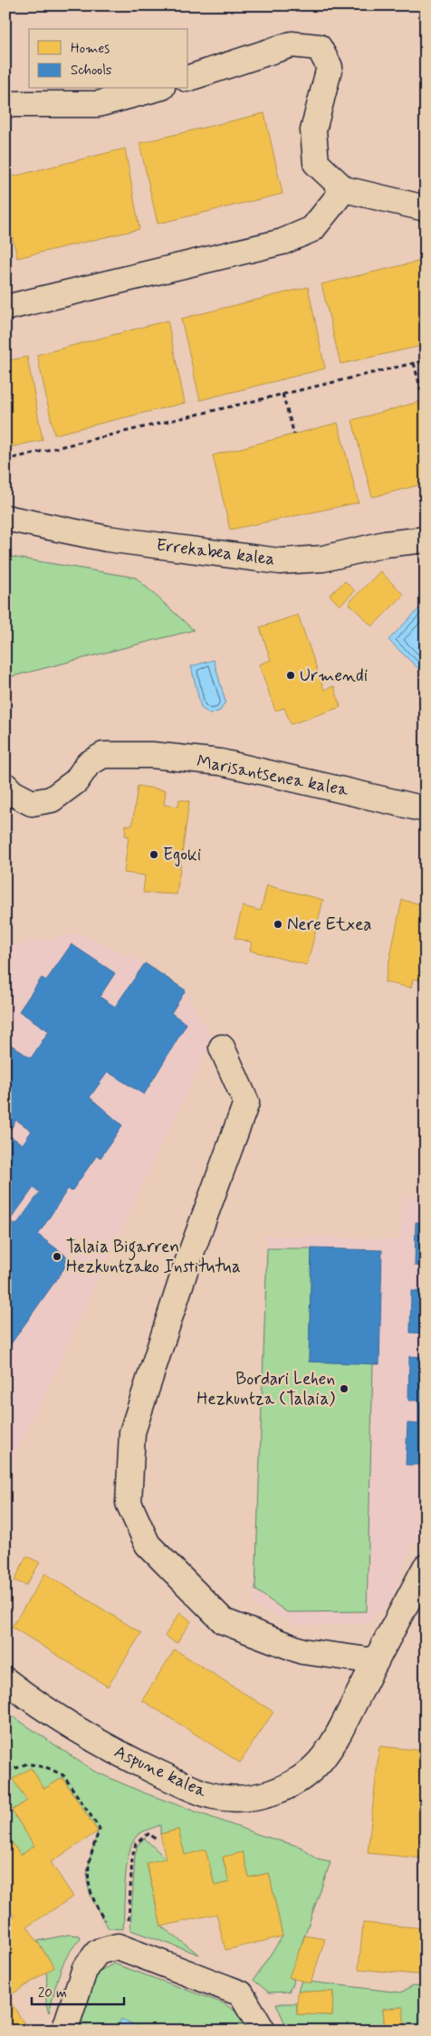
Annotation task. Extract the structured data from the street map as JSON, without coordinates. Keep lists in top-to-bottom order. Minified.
{"streets":{"street":["Errekabea kalea","Marisantsenea kalea","Aspune kalea"]},"places":["Urmendi","Egoki","Nere Etxea","Talaia Bigarren Hezkuntzako Institutua","Bordari Lehen Hezkuntza (Talaia)"],"legend":["Homes","Schools"],"scale_bar":"20 m"}
